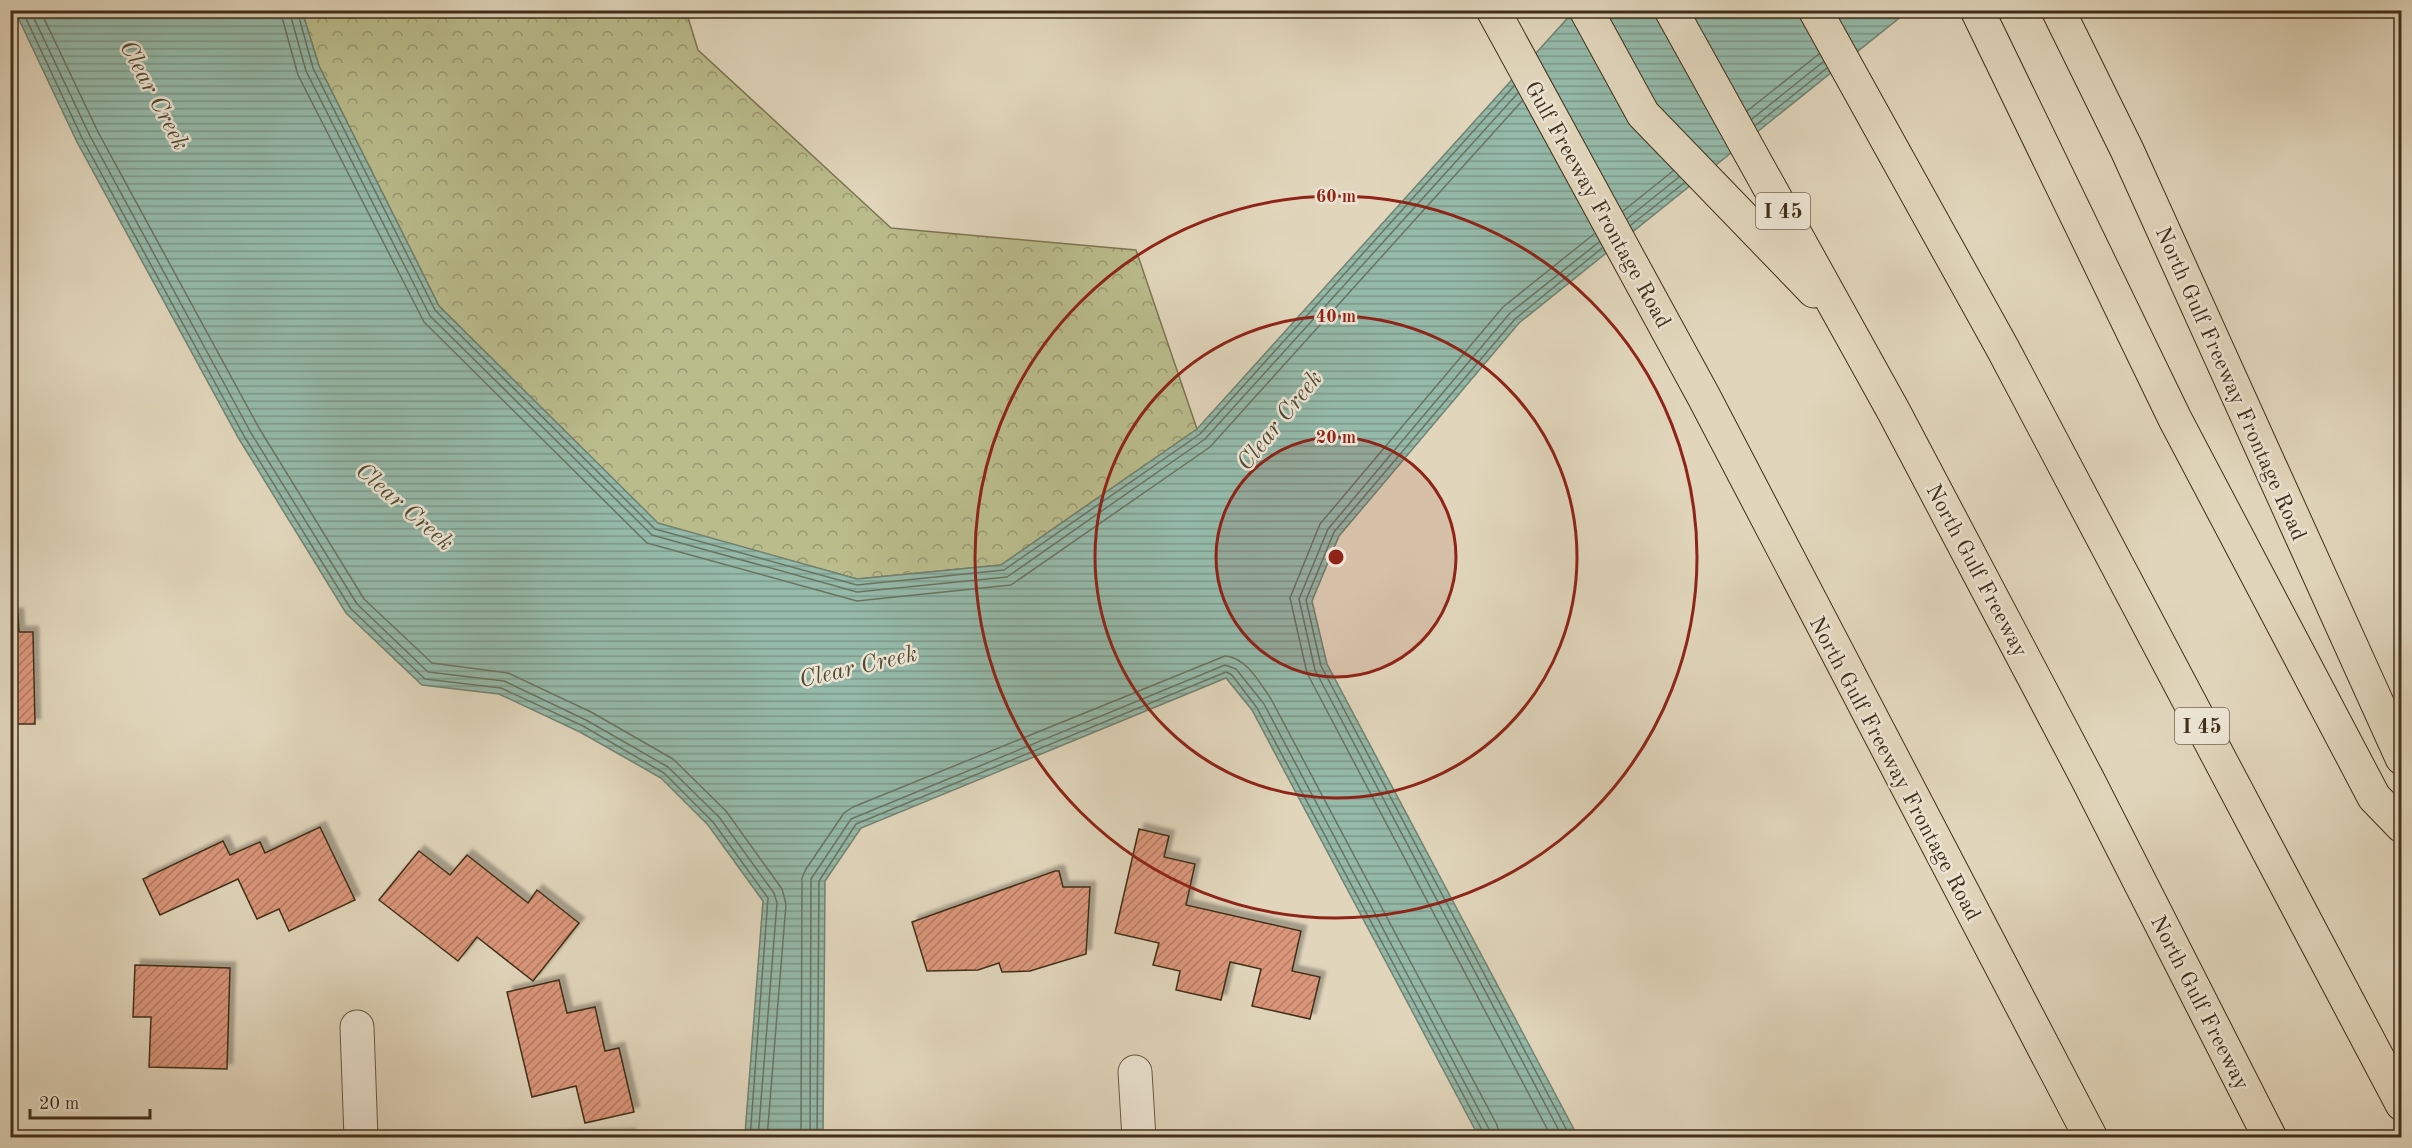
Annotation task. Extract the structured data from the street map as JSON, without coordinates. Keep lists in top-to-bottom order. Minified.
{"streets":{"main road":["Gulf Freeway Frontage Road","I 45","North Gulf Freeway Frontage Road","North Gulf Freeway"]},"crossings":[["Gulf Freeway Frontage Road","North Gulf Freeway Frontage Road"]],"water":["Clear Creek"],"scale_bar":"20 m","rings":["60 m","40 m","20 m"]}
